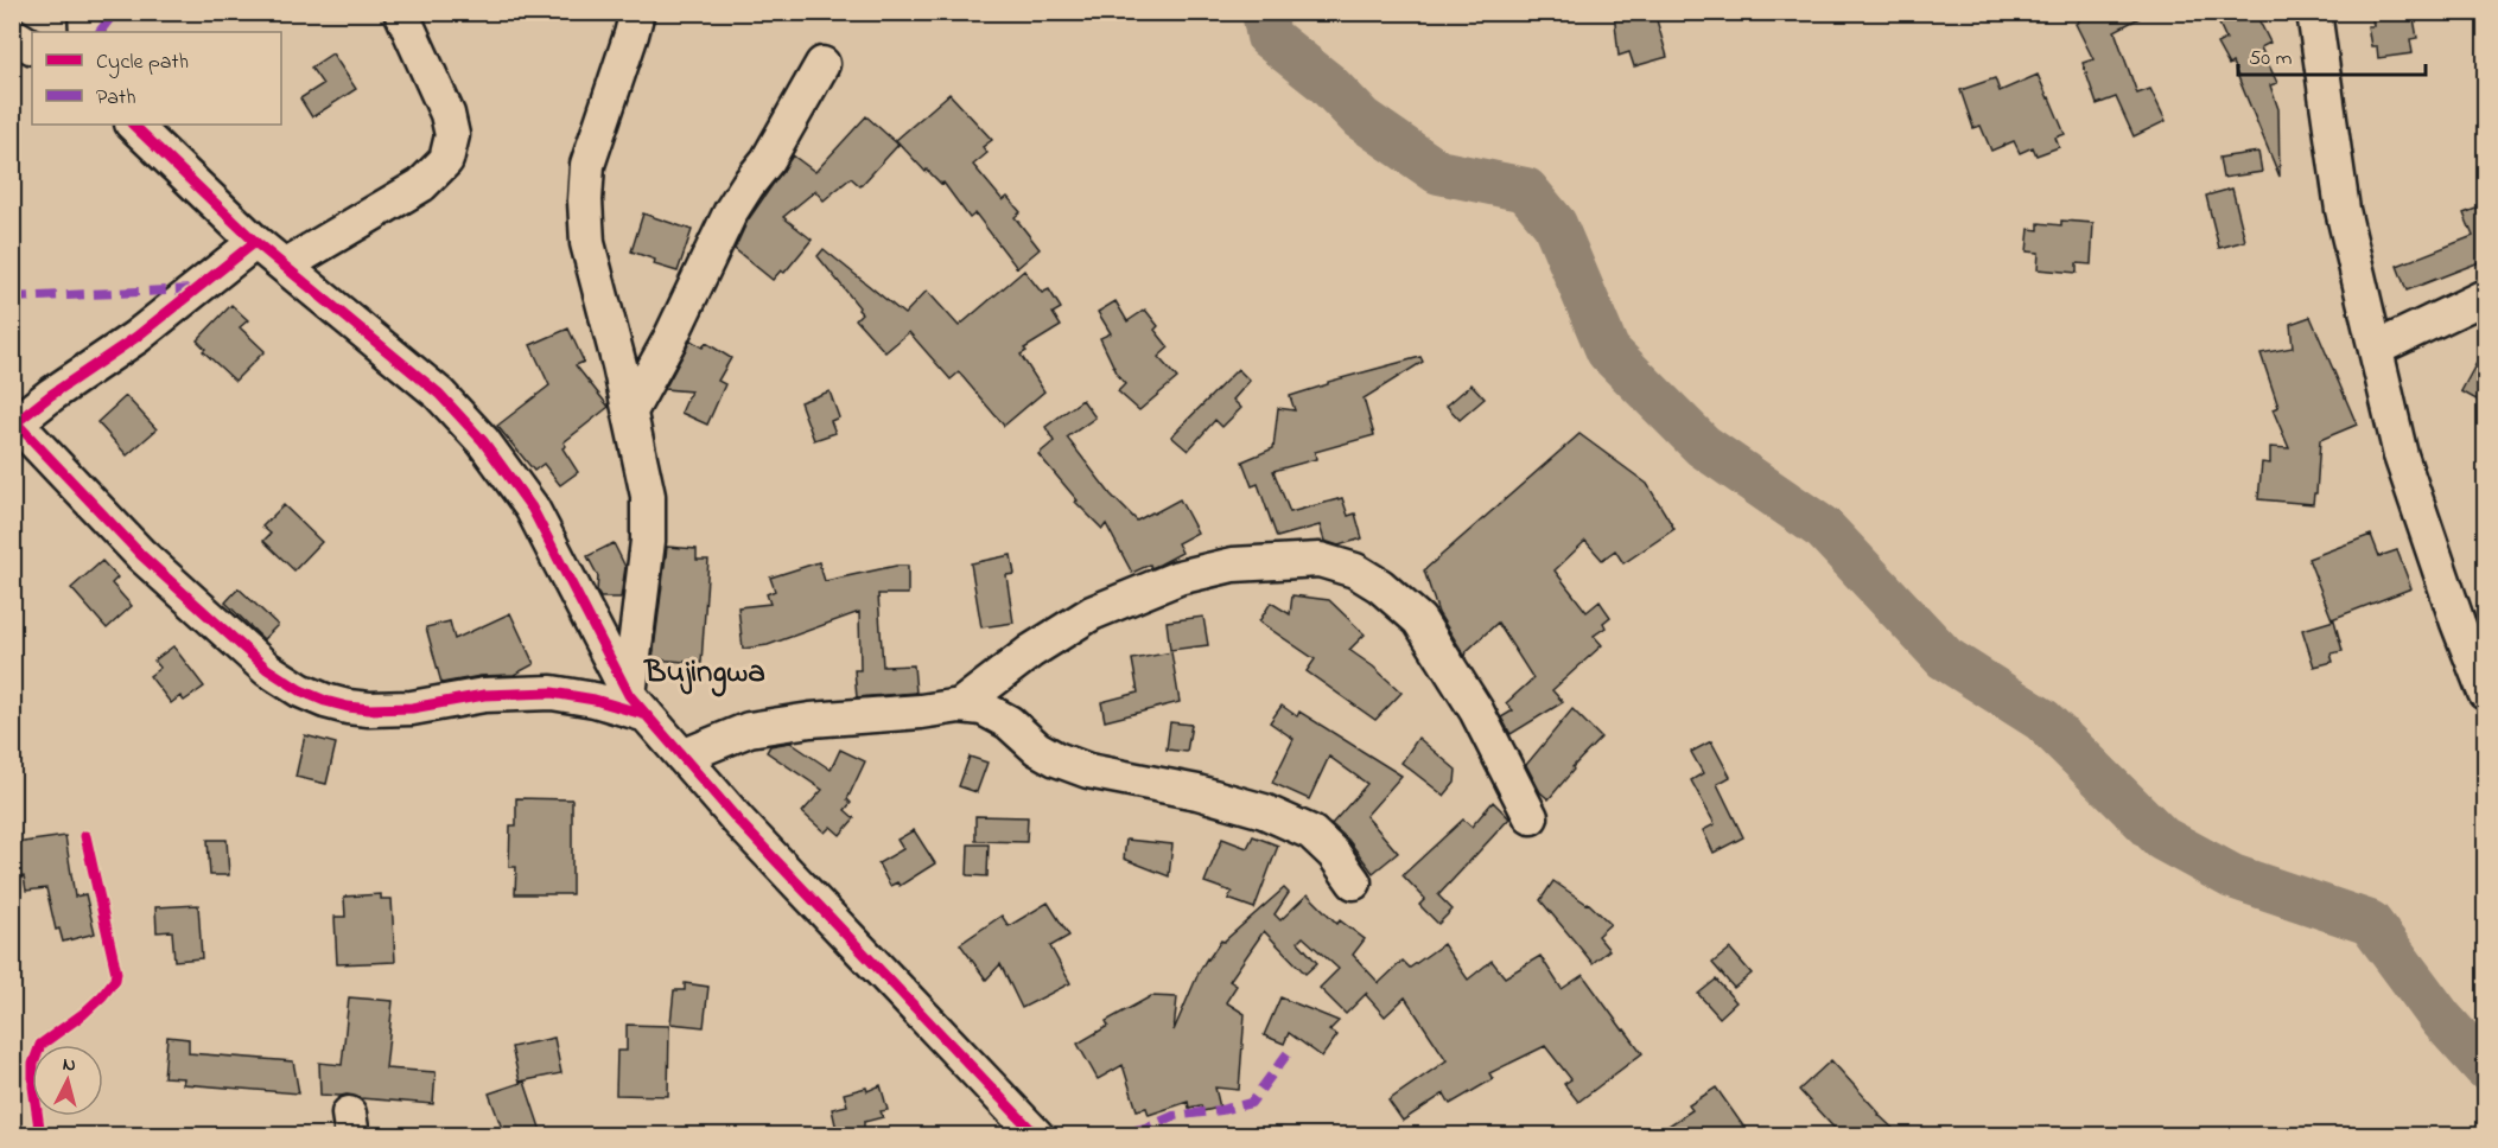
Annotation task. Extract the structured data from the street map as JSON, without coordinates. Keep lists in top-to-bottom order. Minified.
{"districts":["Bujingwa"],"legend":["Cycle path","Path"],"scale_bar":"50 m","north":"top"}
